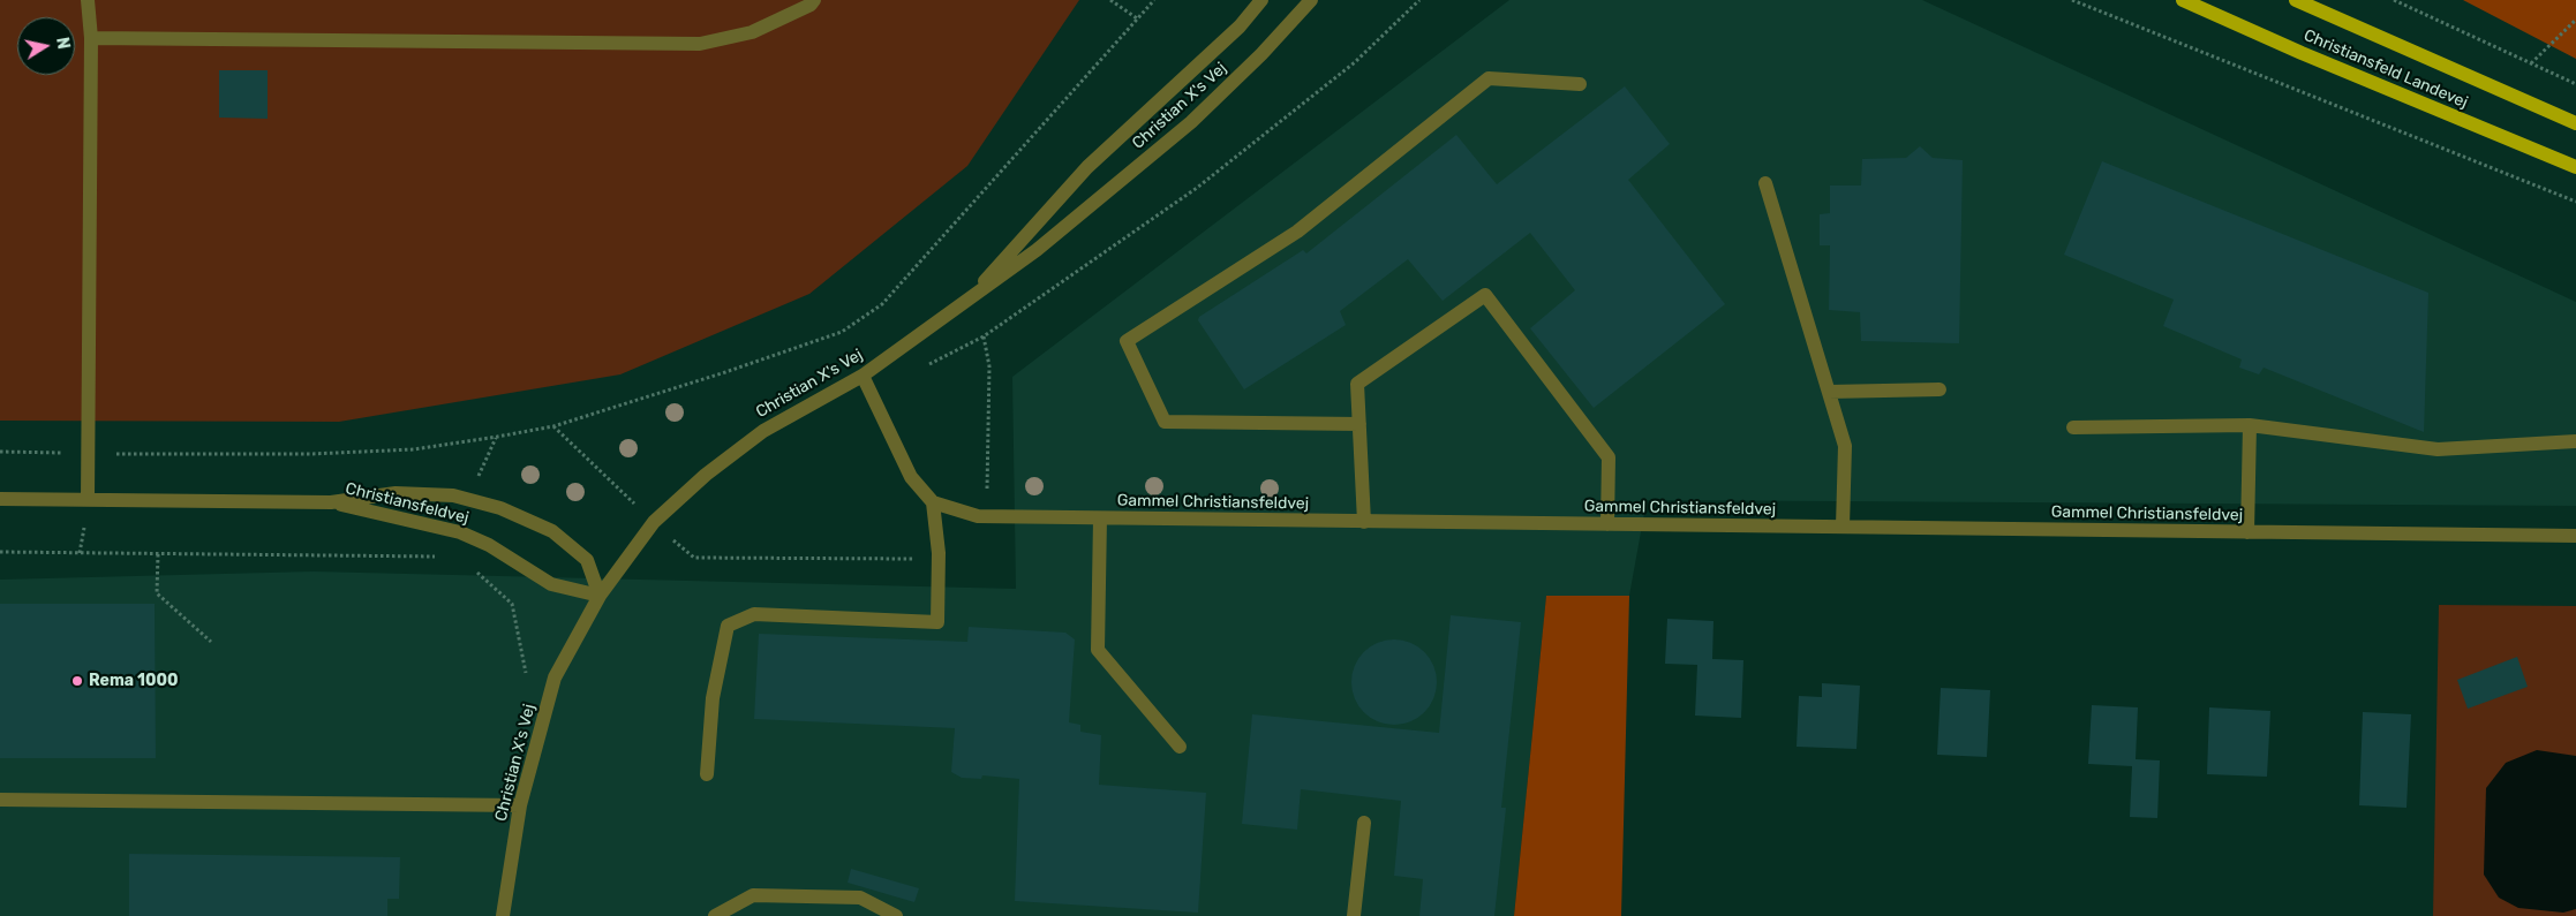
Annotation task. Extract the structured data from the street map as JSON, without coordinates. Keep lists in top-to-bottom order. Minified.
{"streets":{"main road":["Christiansfeld Landevej"],"street":["Christian X's Vej","Gammel Christiansfeldvej","Christiansfeldvej"]},"crossings":[["Christian X's Vej","Christiansfeldvej"]],"places":["Rema 1000"],"north":"right"}
